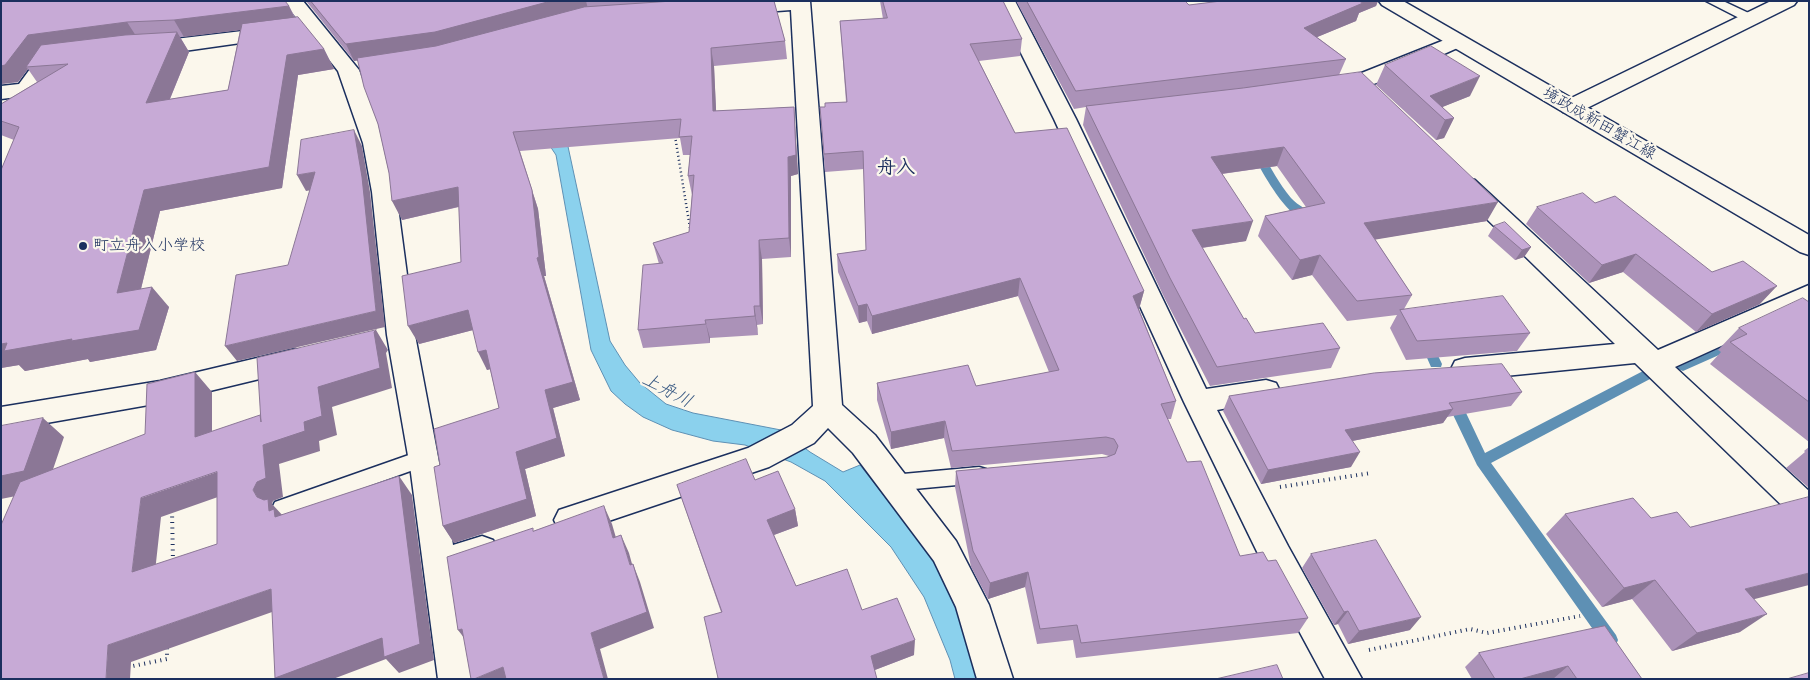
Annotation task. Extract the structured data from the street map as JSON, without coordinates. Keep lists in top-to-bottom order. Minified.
{"streets":{"street":["境政成新田蟹江線"]},"districts":["舟入"],"water":["上舟川"],"places":["町立舟入小学校"]}
